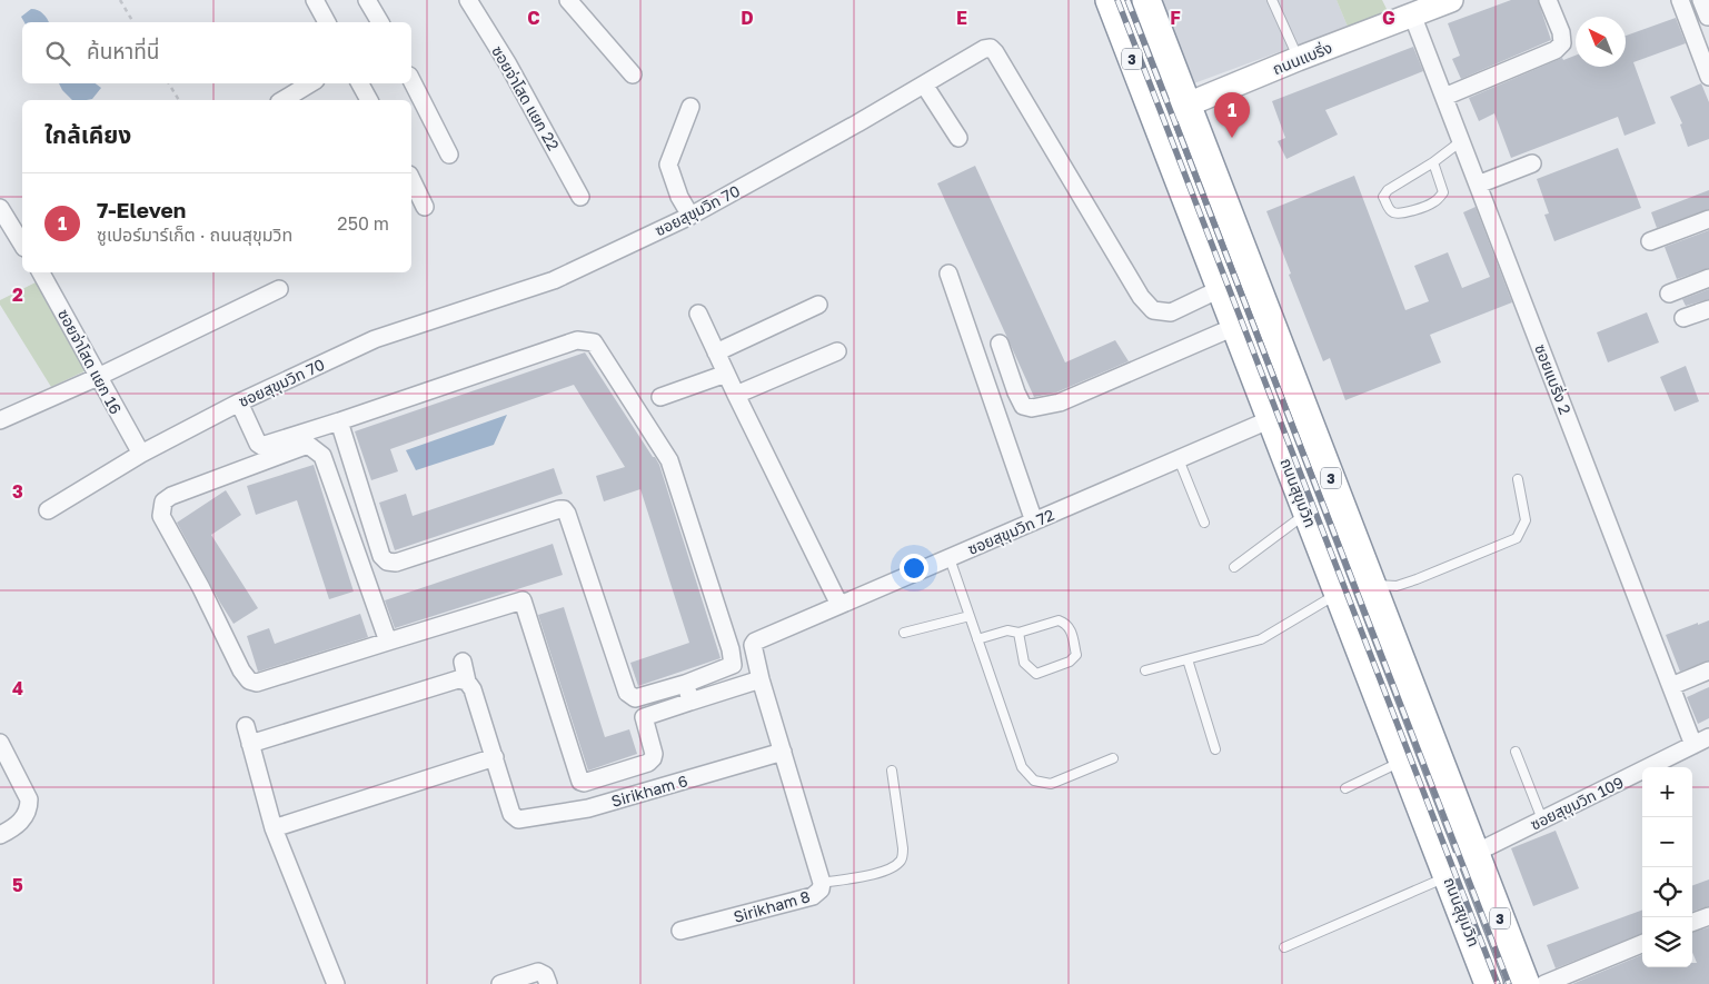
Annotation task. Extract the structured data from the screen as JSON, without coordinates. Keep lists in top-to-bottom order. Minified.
{"streets":{"highway":["3","ถนนสุขุมวิท"],"main road":["ถนนแบริ่ง"],"street":["ซอยจ่าโสด แยก 22","ซอยสุขุมวิท 70","ซอยจ่าโสด แยก 16","ซอยแบริ่ง 2","ซอยสุขุมวิท 72","Sirikham 6","ซอยสุขุมวิท 109","Sirikham 8"]},"crossings":[["ถนนแบริ่ง","3"],["ถนนแบริ่ง","ซอยแบริ่ง 2"],["ถนนแบริ่ง","ถนนสุขุมวิท"],["3","ซอยสุขุมวิท 109"],["ซอยสุขุมวิท 70","ซอยจ่าโสด แยก 16"],["ซอยสุขุมวิท 70","ถนนสุขุมวิท"],["ซอยแบริ่ง 2","ซอยสุขุมวิท 109"],["ถนนสุขุมวิท","ซอยสุขุมวิท 72"],["ถนนสุขุมวิท","ซอยสุขุมวิท 109"],["ซอยสุขุมวิท 72","Sirikham 8"],["Sirikham 6","Sirikham 8"]],"north":"top left","page":{"search":"ค้นหาที่นี่","pins":"1","heading":"ใกล้เคียง","list":[{"mark":"1","name":"7-Eleven","note":"ซูเปอร์มาร์เก็ต · ถนนสุขุมวิท","value":"250 m"}],"map_buttons":["+","−"]},"grid":{"columns":["C","D","E","F","G"],"rows":["2","3","4","5"]}}
